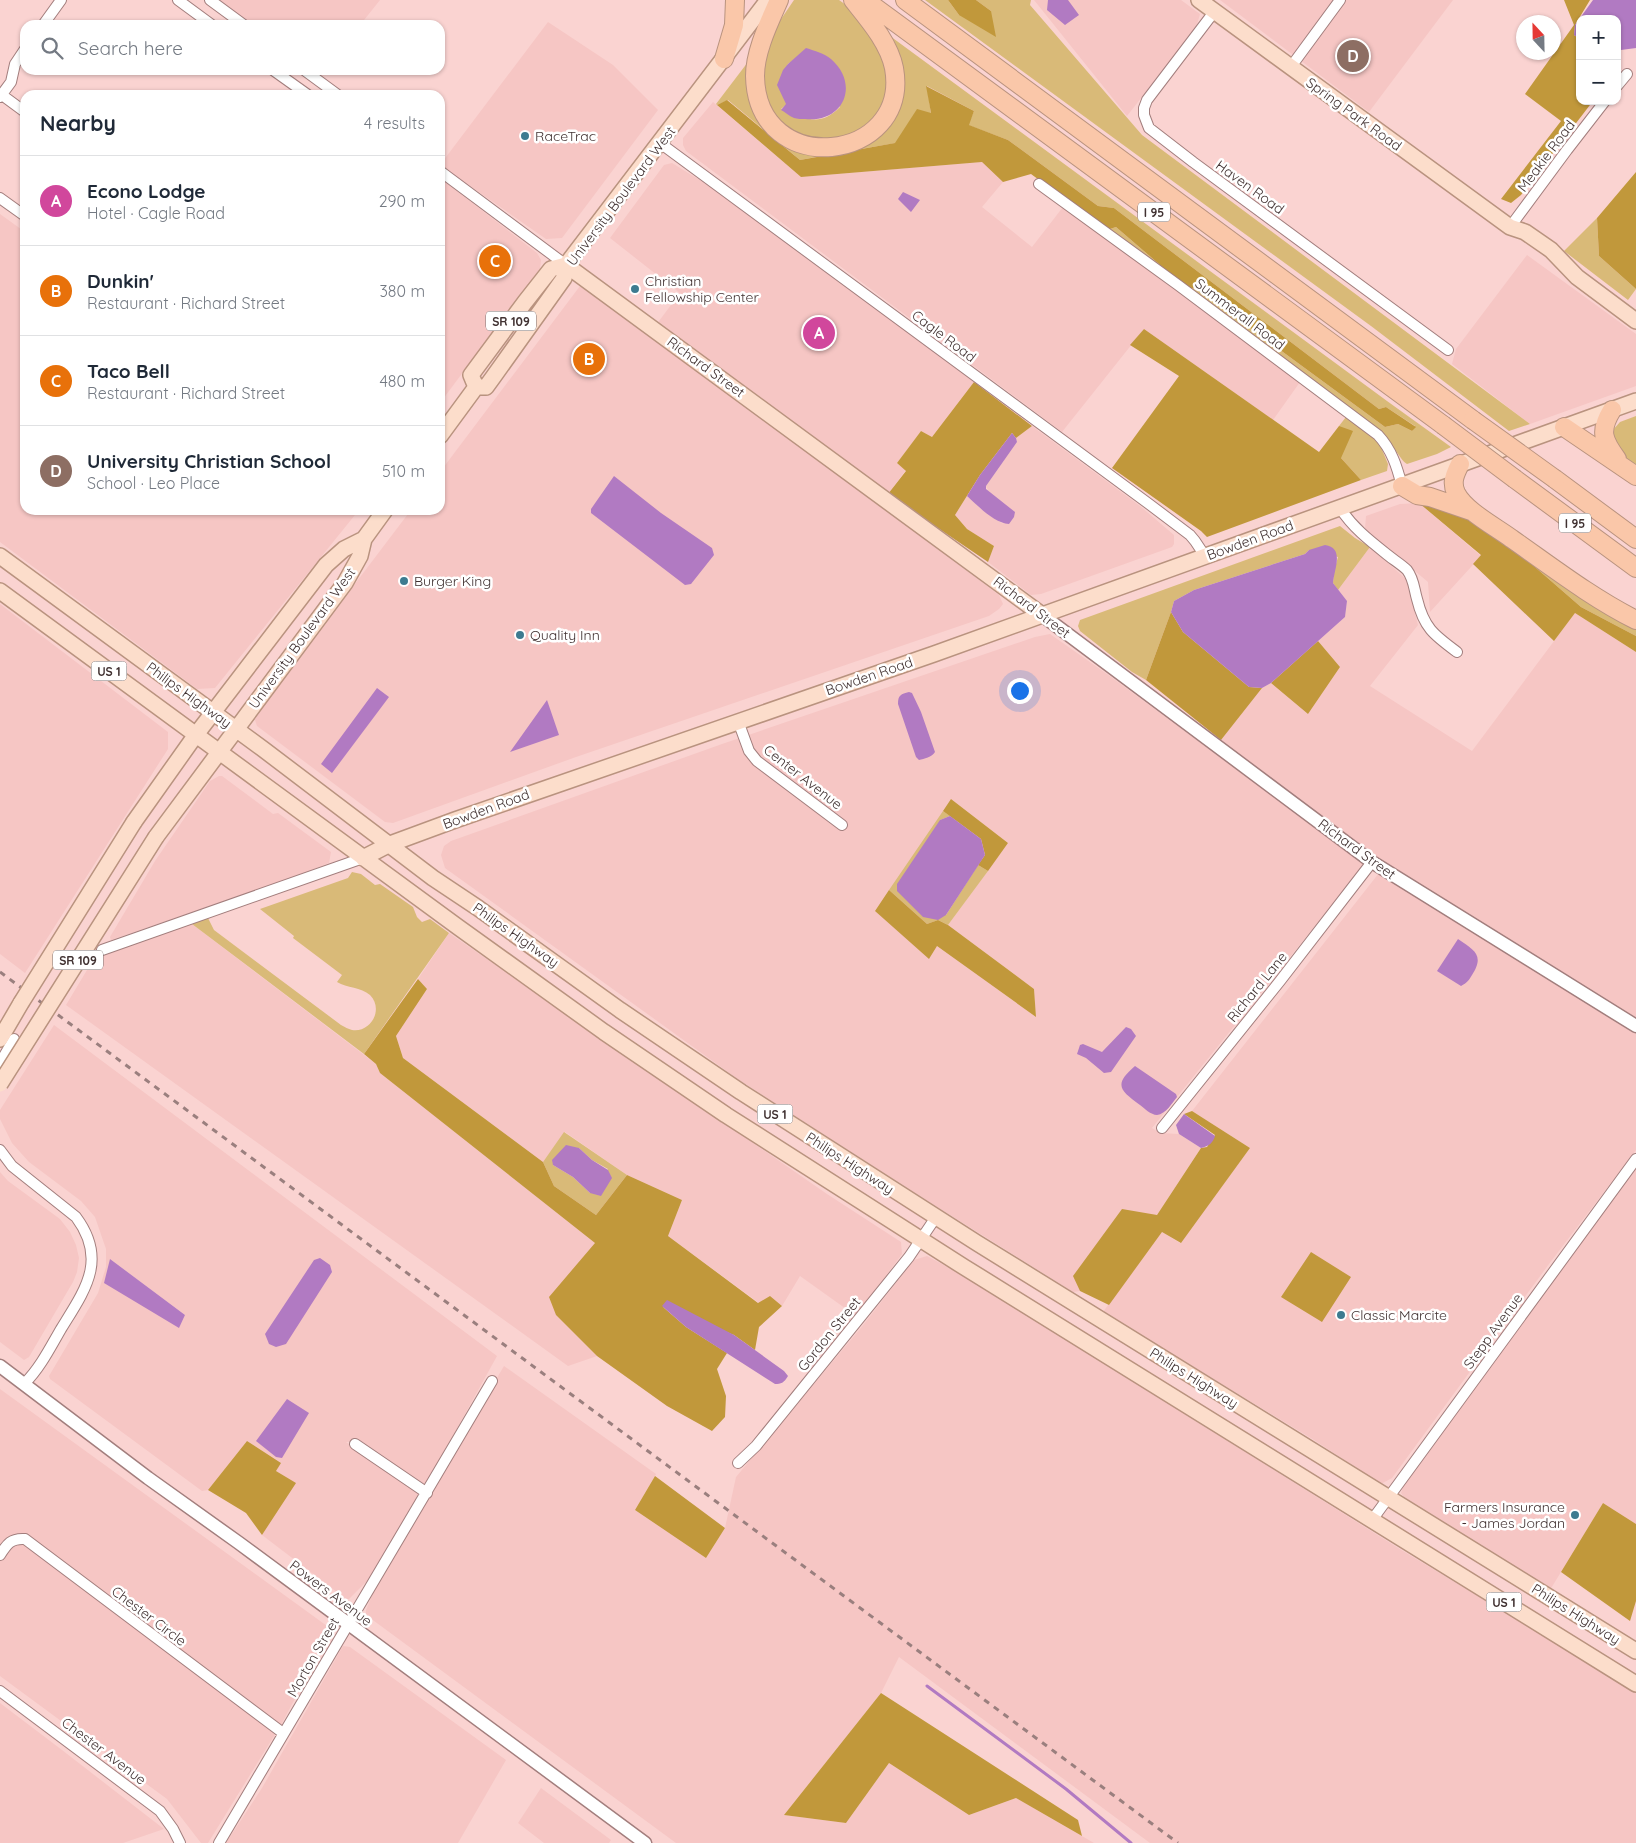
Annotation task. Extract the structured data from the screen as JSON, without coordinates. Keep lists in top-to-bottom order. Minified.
{"streets":{"highway":["I 95"],"main road":["Spring Park Road","University Boulevard West","SR 109","Richard Street","Bowden Road","US 1","Philips Highway"],"street":["Meakie Road","Haven Road","Summerall Road","Cagle Road","Center Avenue","Richard Lane","Stepp Avenue","Gordon Street","Powers Avenue","Chester Circle","Morton Street","Chester Avenue"]},"crossings":[["Spring Park Road","Meakie Road"],["Spring Park Road","Haven Road"],["University Boulevard West","Cagle Road"],["University Boulevard West","Richard Street"],["University Boulevard West","Philips Highway"],["Summerall Road","Bowden Road"],["Cagle Road","Bowden Road"],["Richard Street","Bowden Road"],["Richard Street","Richard Lane"],["Bowden Road","Philips Highway"],["Bowden Road","Center Avenue"],["Philips Highway","Stepp Avenue"],["Philips Highway","Gordon Street"],["Powers Avenue","Morton Street"],["Chester Circle","Morton Street"]],"places":["RaceTrac","Christian Fellowship Center","Burger King","Quality Inn","Classic Marcite","Farmers Insurance - James Jordan"],"north":"top","page":{"map_buttons":["+","−"],"search":"Search here","pins":["D","C","A","B"],"heading":["Nearby","4 results"],"list":[{"mark":"A","name":"Econo Lodge","note":"Hotel · Cagle Road","value":"290 m"},{"mark":"B","name":"Dunkin'","note":"Restaurant · Richard Street","value":"380 m"},{"mark":"C","name":"Taco Bell","note":"Restaurant · Richard Street","value":"480 m"},{"mark":"D","name":"University Christian School","note":"School · Leo Place","value":"510 m"}]}}
